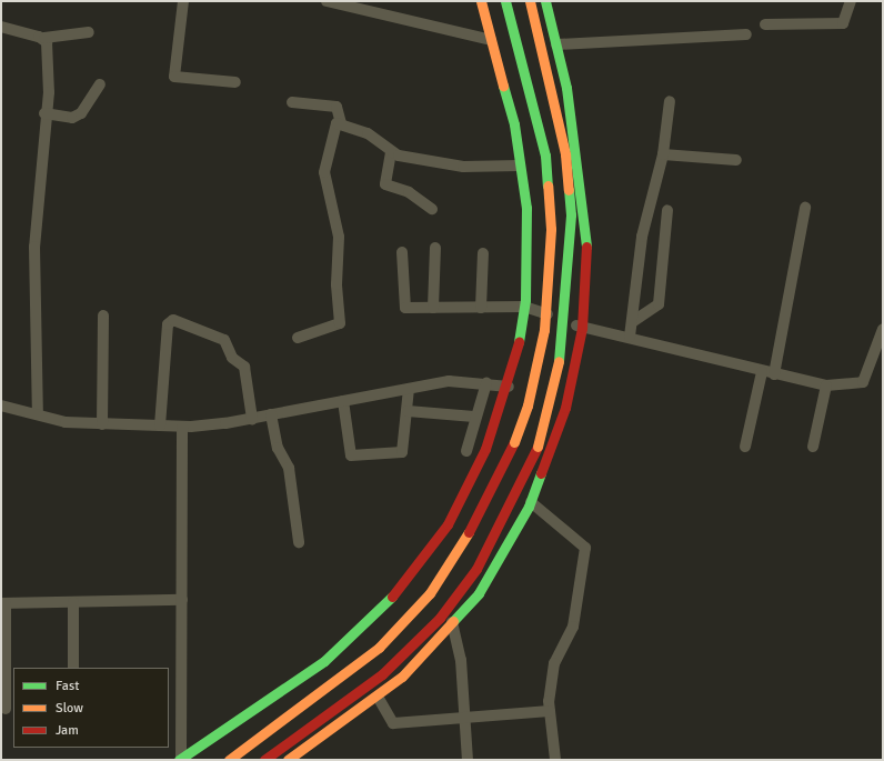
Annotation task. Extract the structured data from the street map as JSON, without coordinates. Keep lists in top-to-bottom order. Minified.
{"legend":["Fast","Slow","Jam"]}
